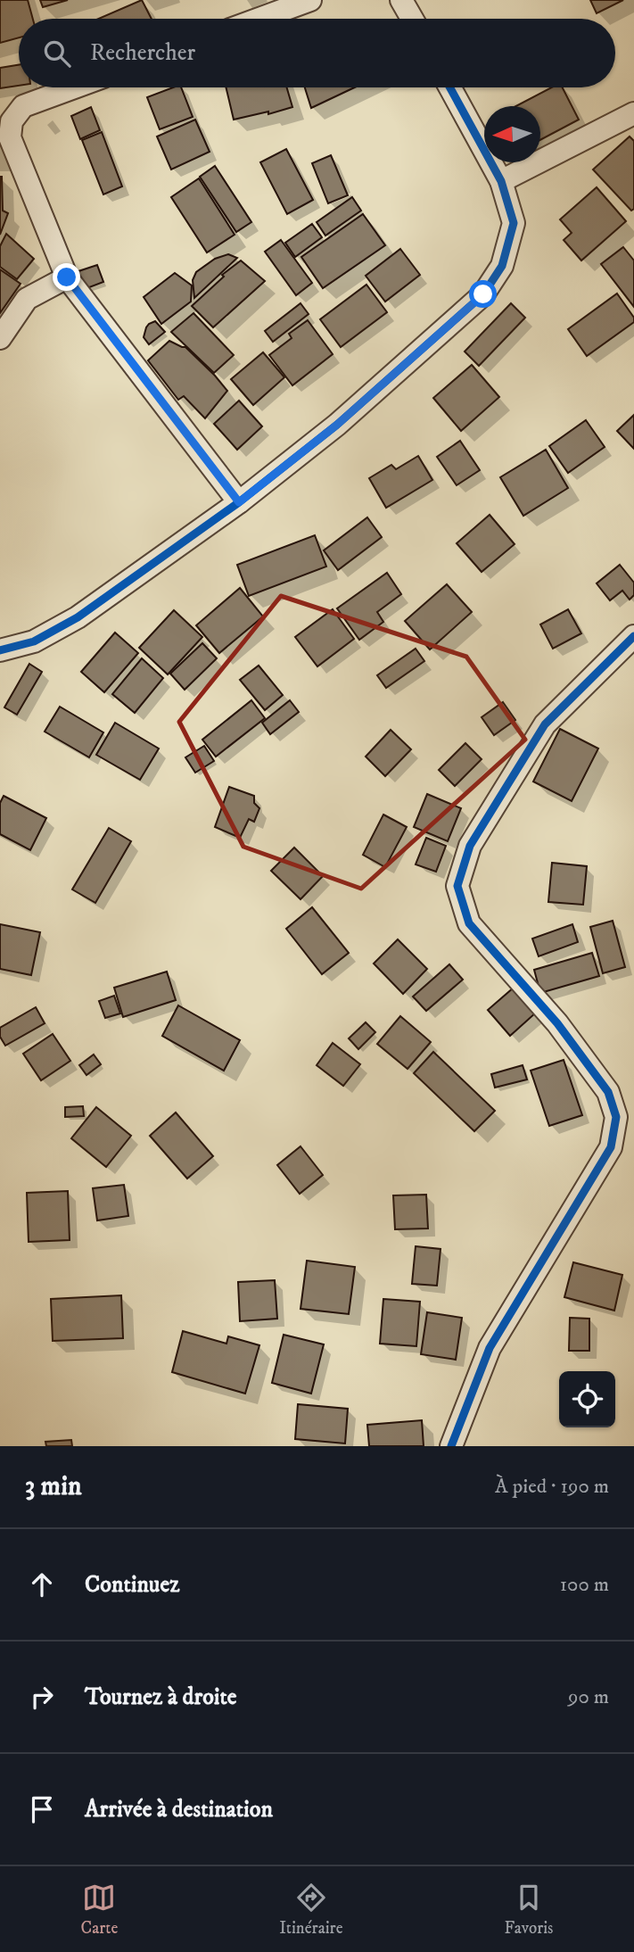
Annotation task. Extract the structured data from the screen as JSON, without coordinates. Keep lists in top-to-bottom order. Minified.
{"north":"left","page":{"search":"Rechercher","heading":["3 min","À pied · 190 m"],"list":[["Continuez","100 m"],["Tournez à droite","90 m"],"Arrivée à destination"],"nav":["Carte","Itinéraire","Favoris"]}}
